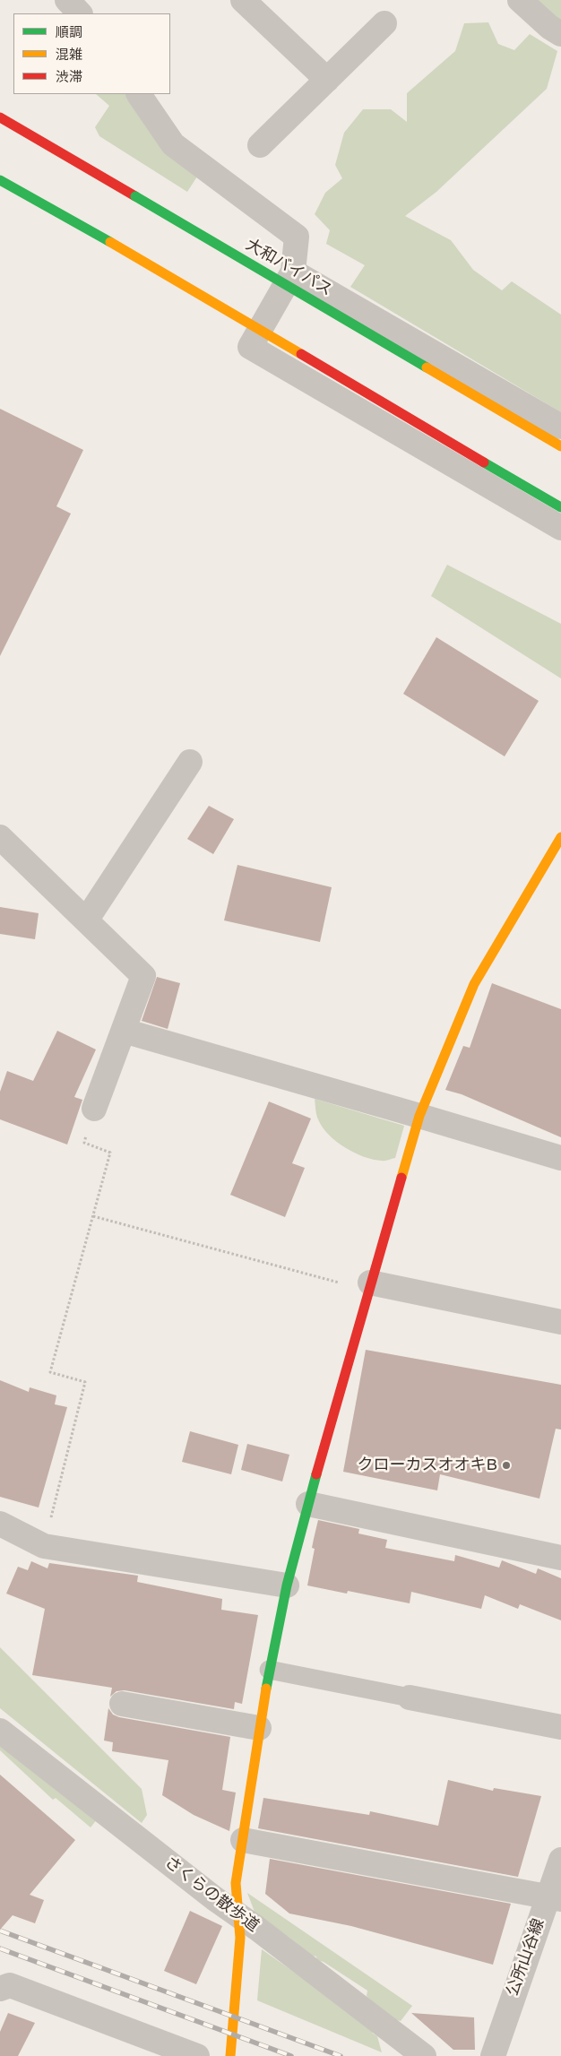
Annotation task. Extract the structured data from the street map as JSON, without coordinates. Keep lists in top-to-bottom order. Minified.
{"streets":{"main road":["大和バイパス"],"street":["さくらの散歩道","公所山谷線"]},"places":["クローカスオオキB"],"legend":["順調","混雑","渋滞"]}
